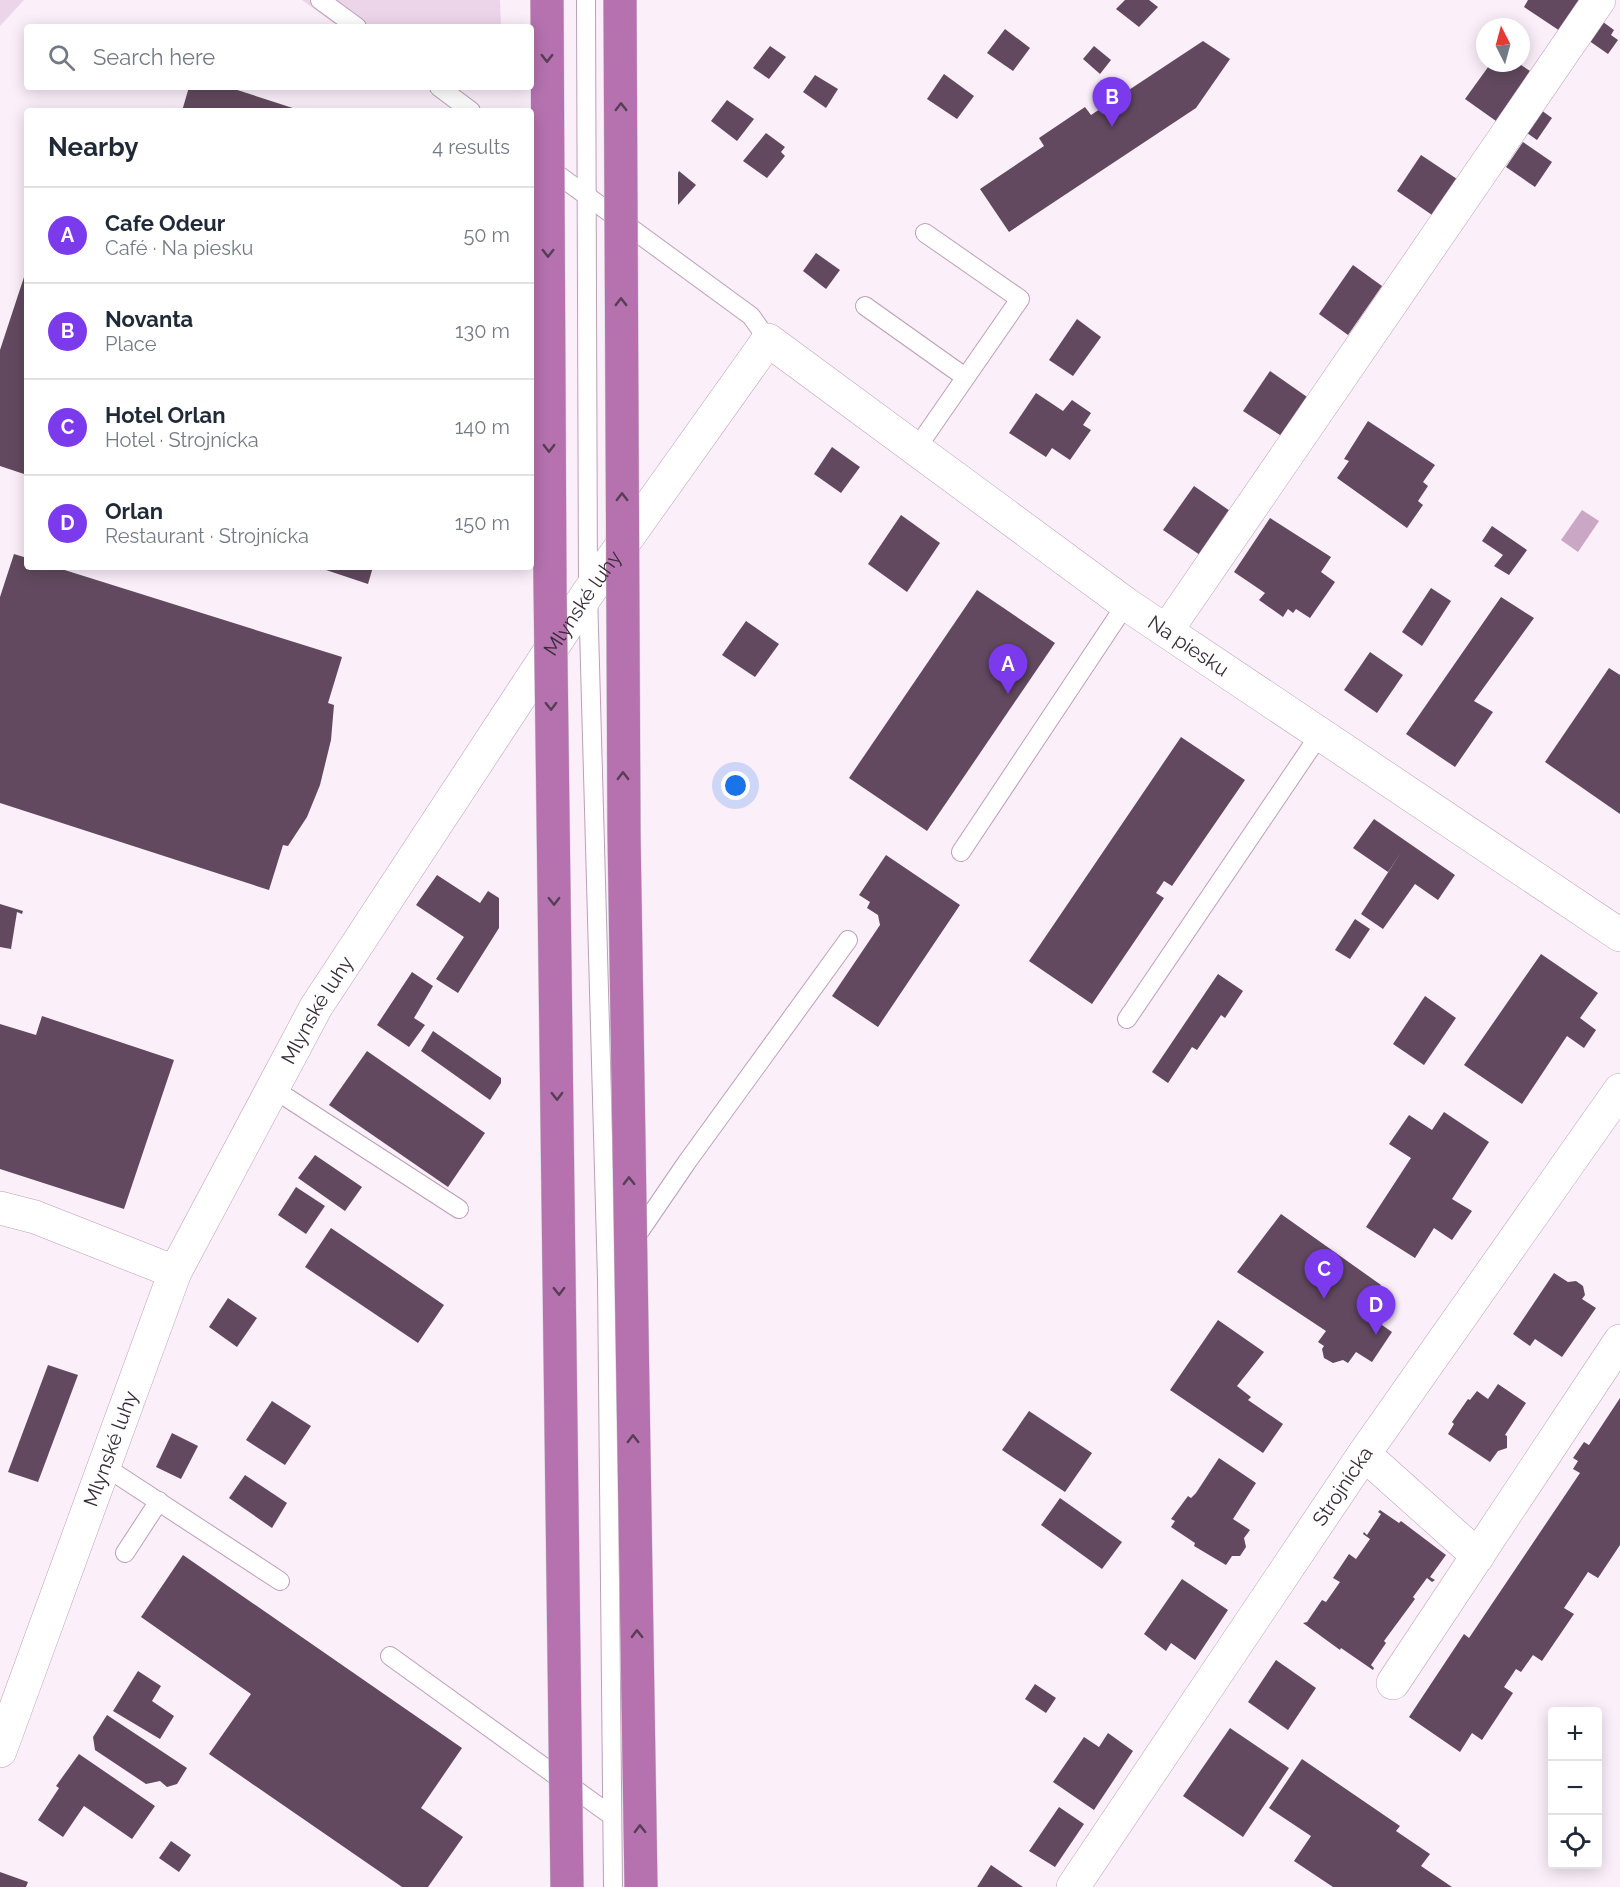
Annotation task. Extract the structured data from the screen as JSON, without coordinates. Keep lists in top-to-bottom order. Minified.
{"streets":{"street":["Mlynské luhy","Na piesku","Strojnícka"]},"crossings":[["Mlynské luhy","Na piesku"]],"north":"top","page":{"search":"Search here","pins":["B","A","C","D"],"heading":["Nearby","4 results"],"list":[{"mark":"A","name":"Cafe Odeur","note":"Café · Na piesku","value":"50 m"},{"mark":"B","name":"Novanta","note":"Place","value":"130 m"},{"mark":"C","name":"Hotel Orlan","note":"Hotel · Strojnícka","value":"140 m"},{"mark":"D","name":"Orlan","note":"Restaurant · Strojnícka","value":"150 m"}],"map_buttons":["+","−"]}}
